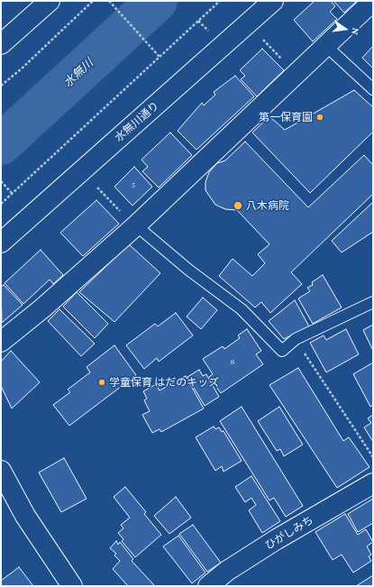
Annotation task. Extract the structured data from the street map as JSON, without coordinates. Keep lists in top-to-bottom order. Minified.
{"streets":{"street":["水無川通り","ひがしみち"]},"water":["水無川"],"places":["第一保育園","八木病院","学童保育 はだのキッズ"],"house_numbers":["5","8"],"north":"right"}
